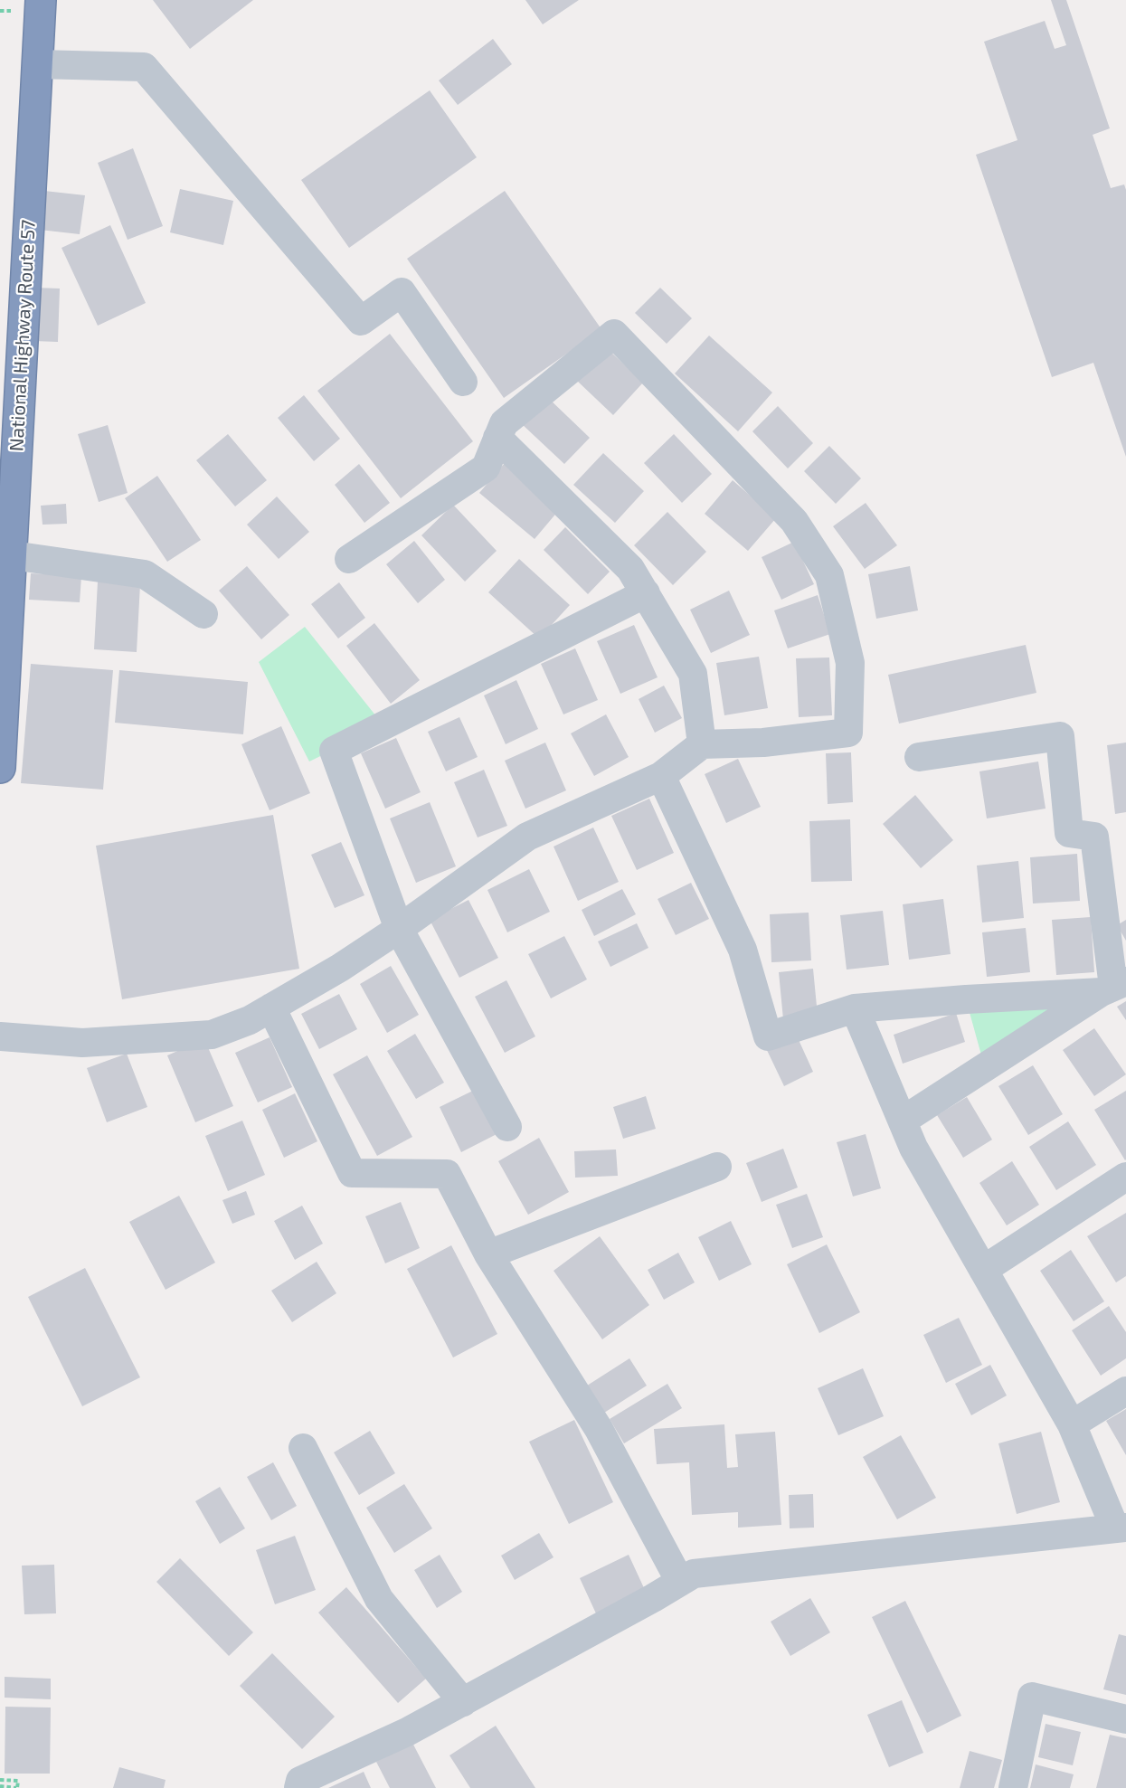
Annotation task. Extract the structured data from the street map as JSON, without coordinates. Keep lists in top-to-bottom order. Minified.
{"streets":{"highway":["National Highway Route 57"]}}
